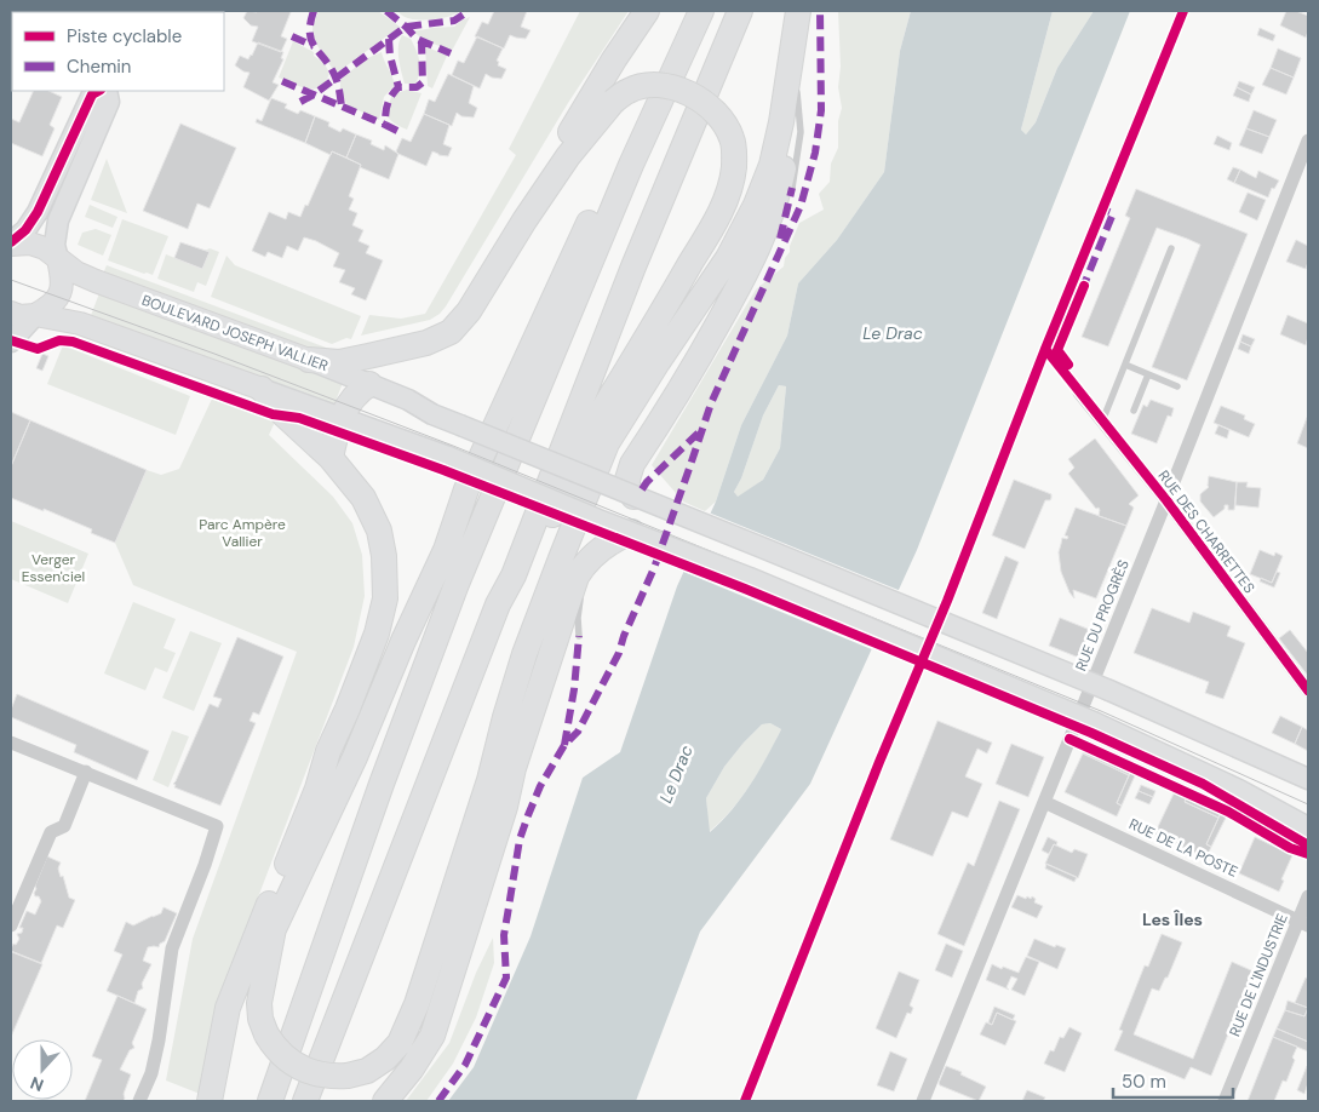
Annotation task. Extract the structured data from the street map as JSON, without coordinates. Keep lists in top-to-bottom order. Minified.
{"streets":{"main road":["BOULEVARD JOSEPH VALLIER"],"street":["RUE DES CHARRETTES","RUE DU PROGRÈS","RUE DE LA POSTE","RUE DE L'INDUSTRIE"]},"crossings":[["RUE DES CHARRETTES","RUE DU PROGRÈS"],["RUE DU PROGRÈS","RUE DE LA POSTE"],["RUE DE LA POSTE","RUE DE L'INDUSTRIE"]],"districts":["Les Îles"],"water":["Le Drac"],"parks":["Parc Ampère Vallier","Verger Essen'ciel"],"legend":["Piste cyclable","Chemin"],"scale_bar":"50 m","north":"bottom"}
